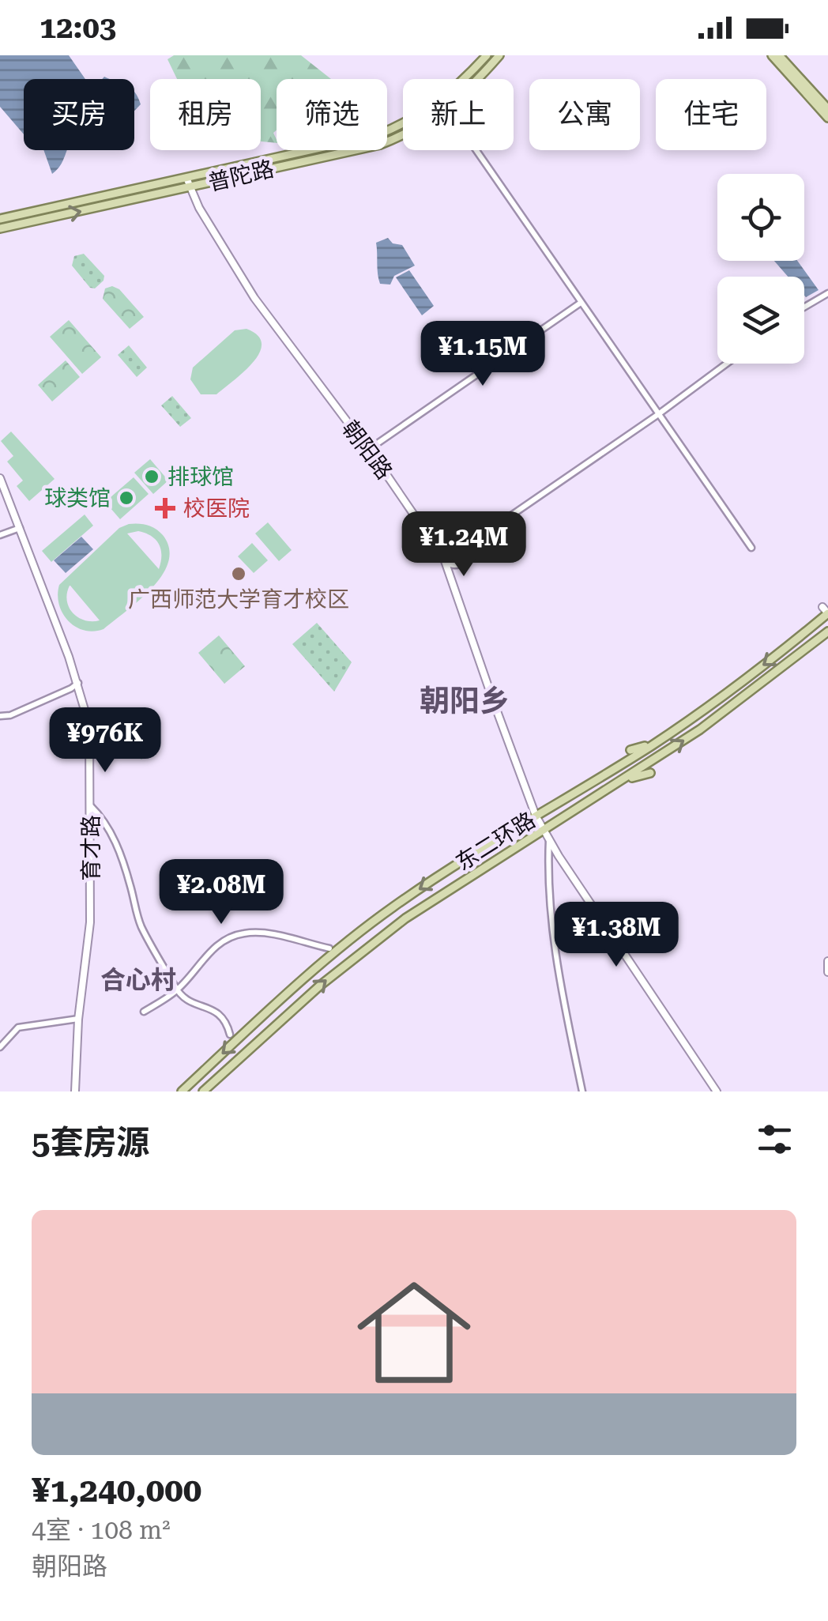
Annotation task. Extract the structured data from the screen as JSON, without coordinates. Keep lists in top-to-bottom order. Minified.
{"streets":{"main road":["普陀路","东二环路"],"street":["朝阳路","育才路"]},"crossings":[["普陀路","朝阳路"],["朝阳路","东二环路"]],"districts":["朝阳乡","合心村"],"places":{"other":["排球馆","球类馆","广西师范大学育才校区"],"health":["校医院"]},"page":{"status":"12:03","chip":["买房","租房","筛选","新上","公寓","住宅"],"price":["¥1.15M","¥1.24M","¥976K","¥2.08M","¥1.38M"],"heading":"5套房源","list":[{"name":"¥1,240,000","note":"4室 · 108 m² · 朝阳路"}]}}
